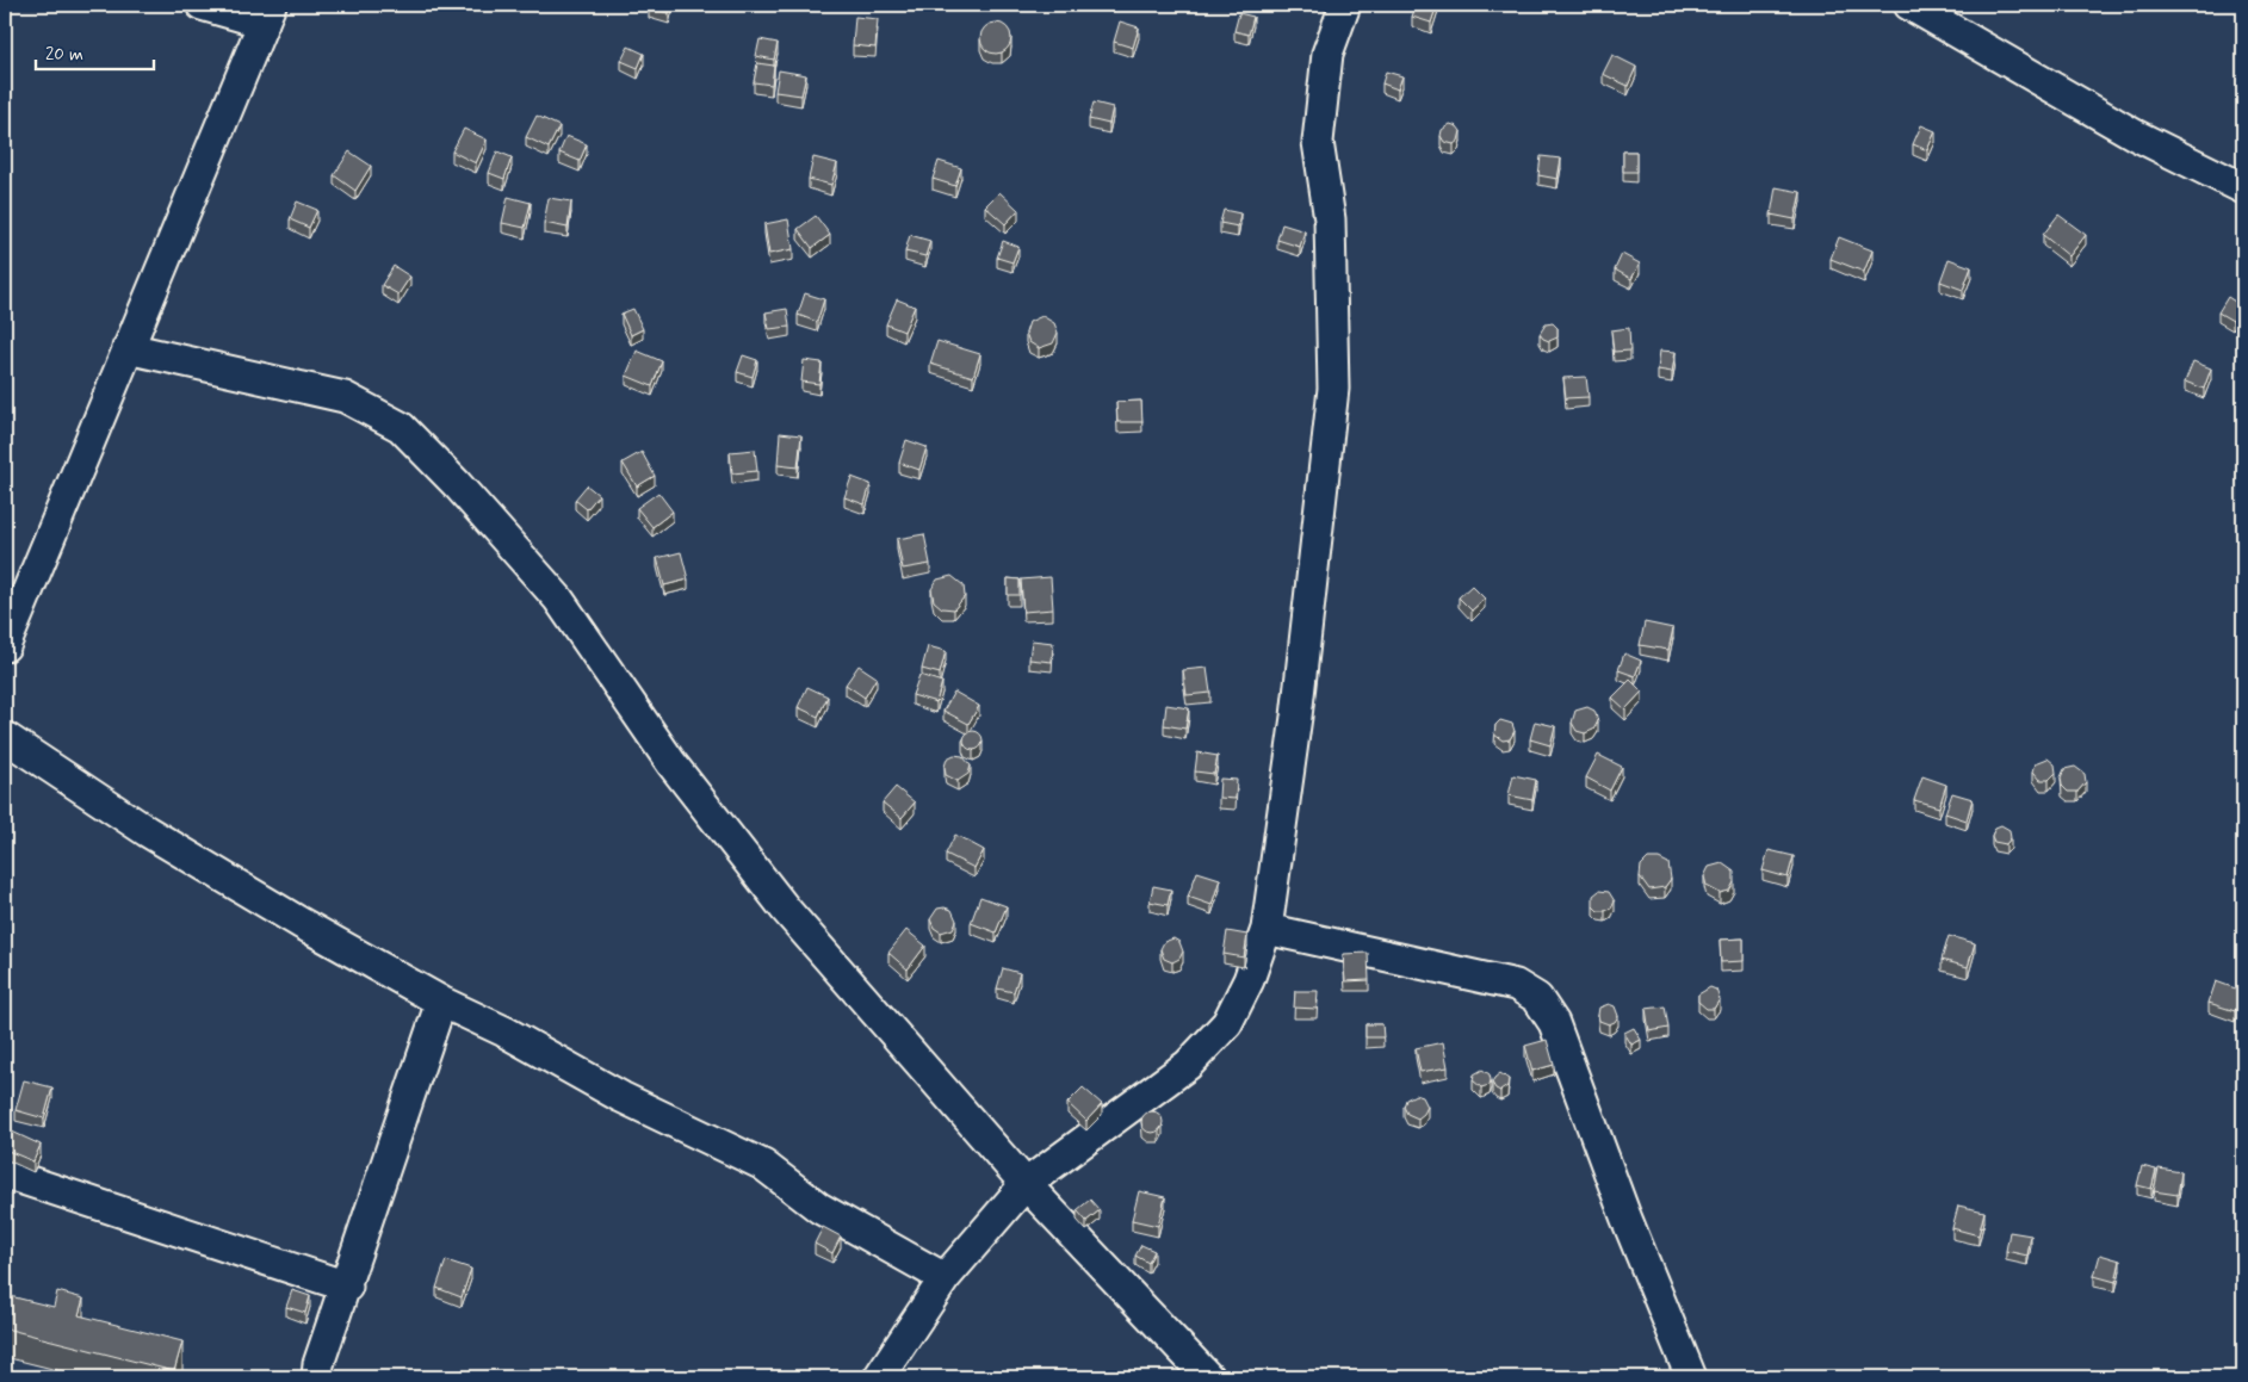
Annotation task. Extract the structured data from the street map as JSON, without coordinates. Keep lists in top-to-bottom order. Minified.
{"scale_bar":"20 m"}
